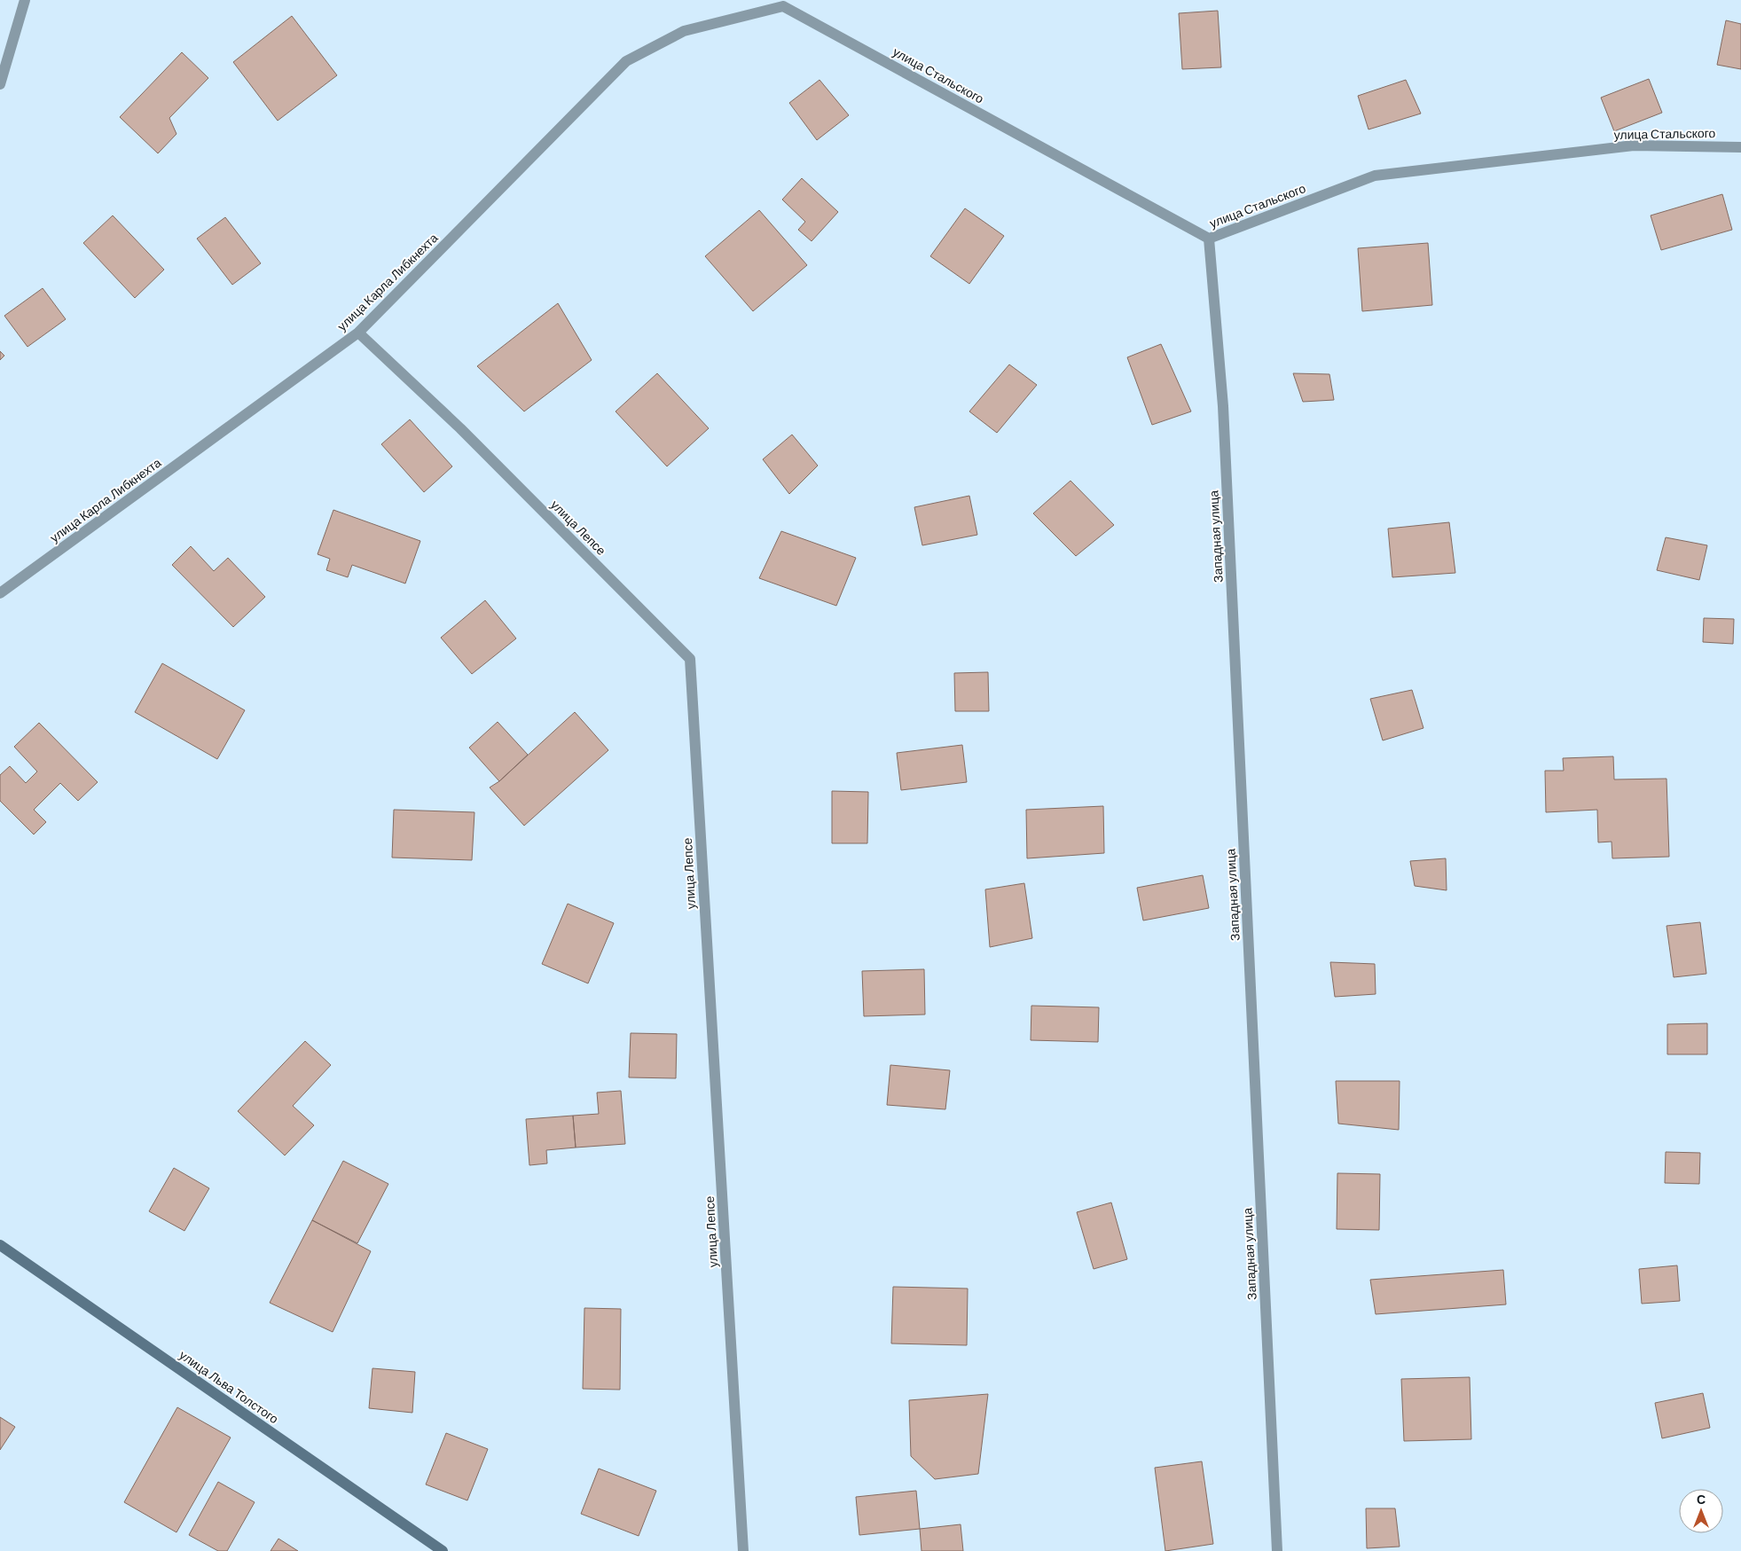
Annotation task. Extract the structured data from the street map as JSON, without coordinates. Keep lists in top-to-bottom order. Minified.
{"streets":{"street":["улица Стальского","улица Карла Либкнехта","улица Лепсе","Западная улица","улица Льва Толстого"]},"crossings":[["улица Стальского","улица Карла Либкнехта"],["улица Стальского","Западная улица"],["улица Карла Либкнехта","улица Лепсе"]],"north":"top"}
